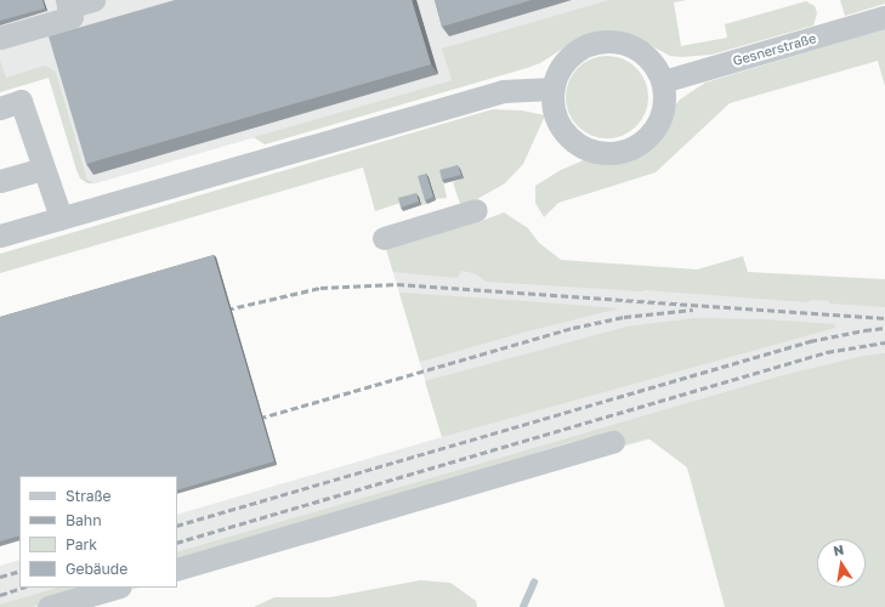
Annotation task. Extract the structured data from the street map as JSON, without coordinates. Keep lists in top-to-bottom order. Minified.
{"streets":{"lane":["Gesnerstraße"]},"legend":["Straße","Bahn","Park","Gebäude"],"north":"top"}
